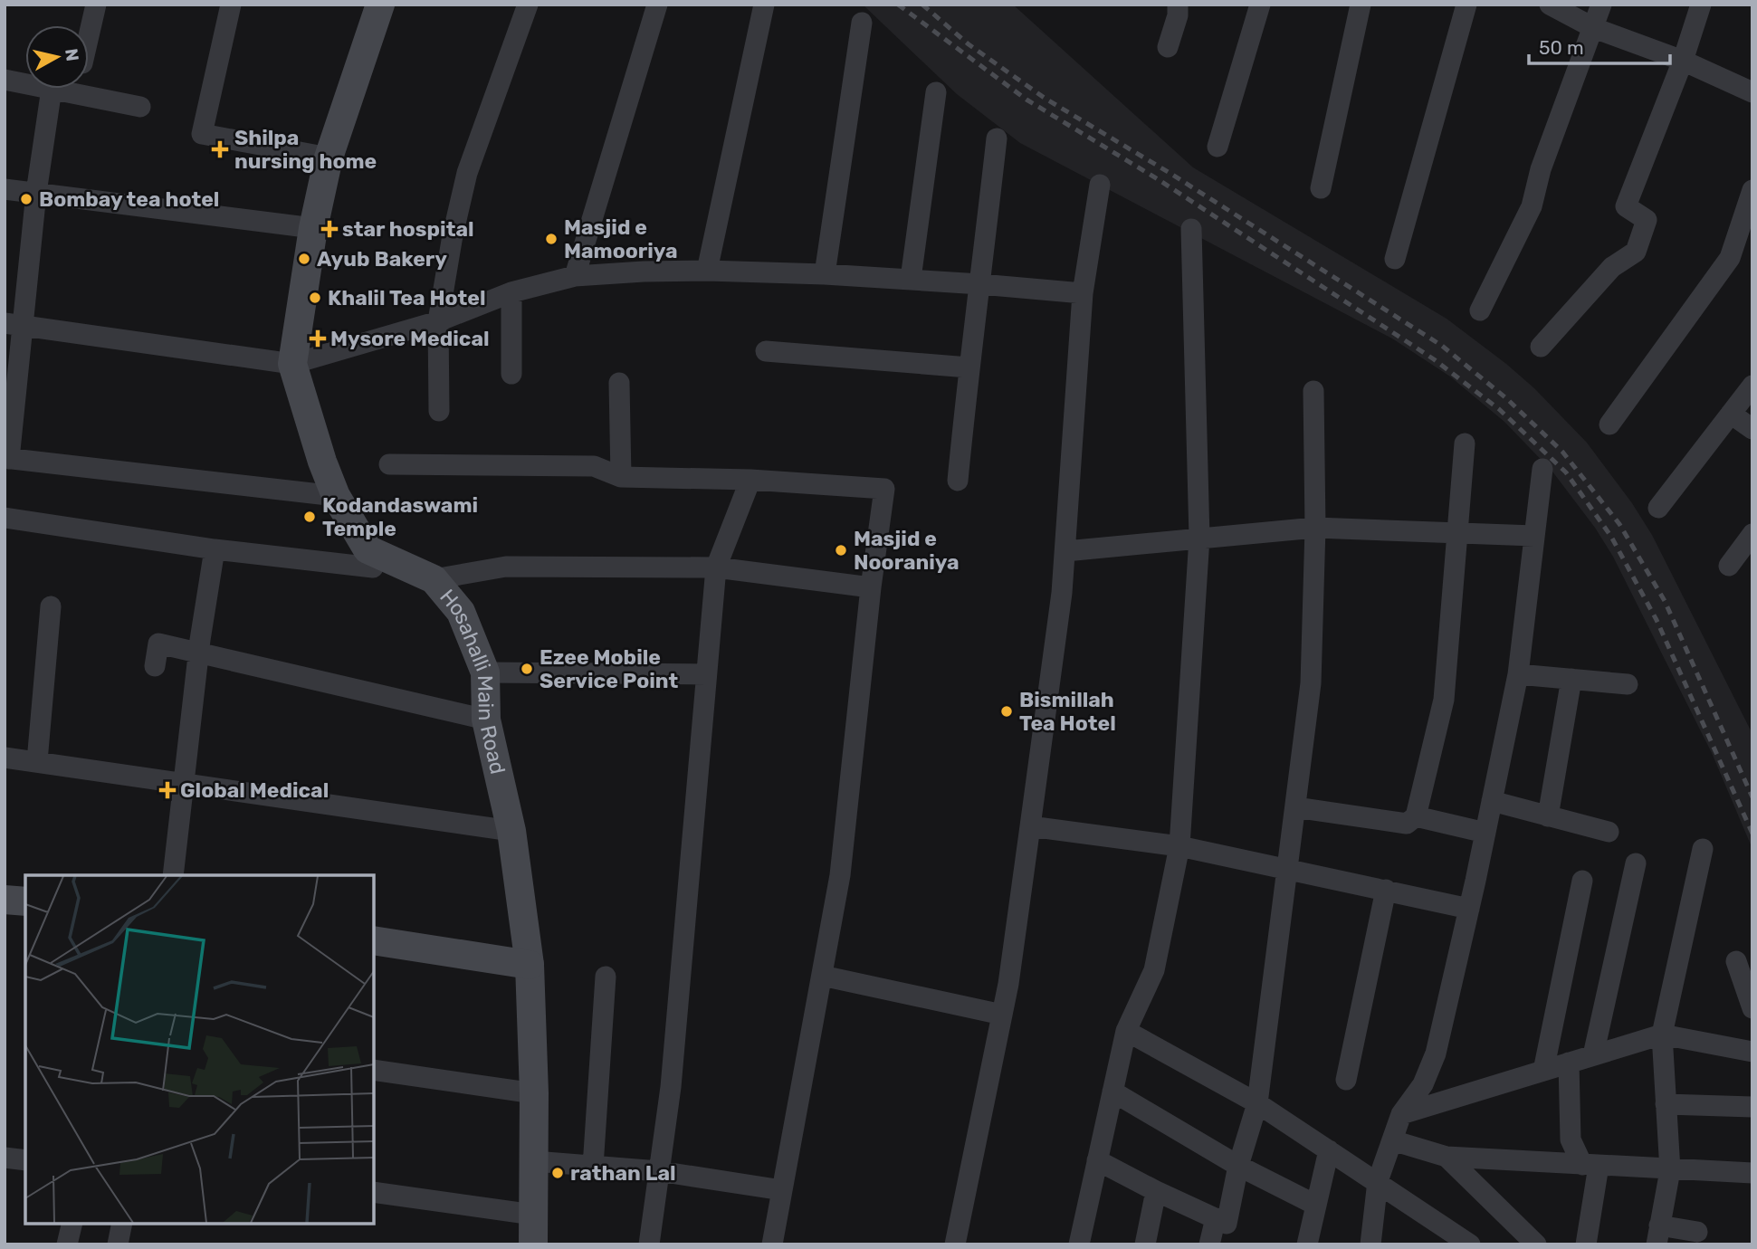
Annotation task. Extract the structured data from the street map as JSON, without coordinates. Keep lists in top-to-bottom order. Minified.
{"streets":{"street":["Hosahalli Main Road"]},"places":{"health":["Shilpa nursing home","star hospital","Mysore Medical","Global Medical"],"other":["Bombay tea hotel","Masjid e Mamooriya","Ayub Bakery","Khalil Tea Hotel","Kodandaswami Temple","Masjid e Nooraniya","Ezee Mobile Service Point","Bismillah Tea Hotel","rathan Lal"]},"scale_bar":"50 m","north":"right"}
